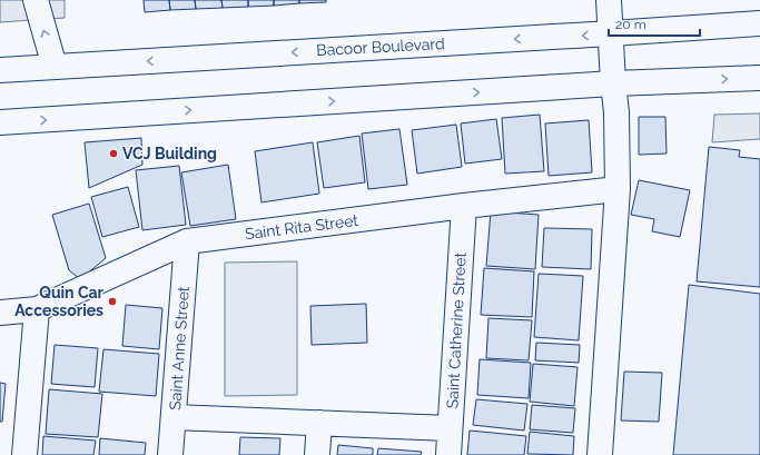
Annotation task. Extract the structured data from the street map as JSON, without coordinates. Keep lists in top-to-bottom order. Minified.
{"streets":{"street":["Bacoor Boulevard","Saint Rita Street","Saint Catherine Street","Saint Anne Street"]},"crossings":[["Saint Rita Street","Saint Catherine Street"],["Saint Rita Street","Saint Anne Street"]],"places":["VCJ Building","Quin Car Accessories"],"scale_bar":"20 m"}
